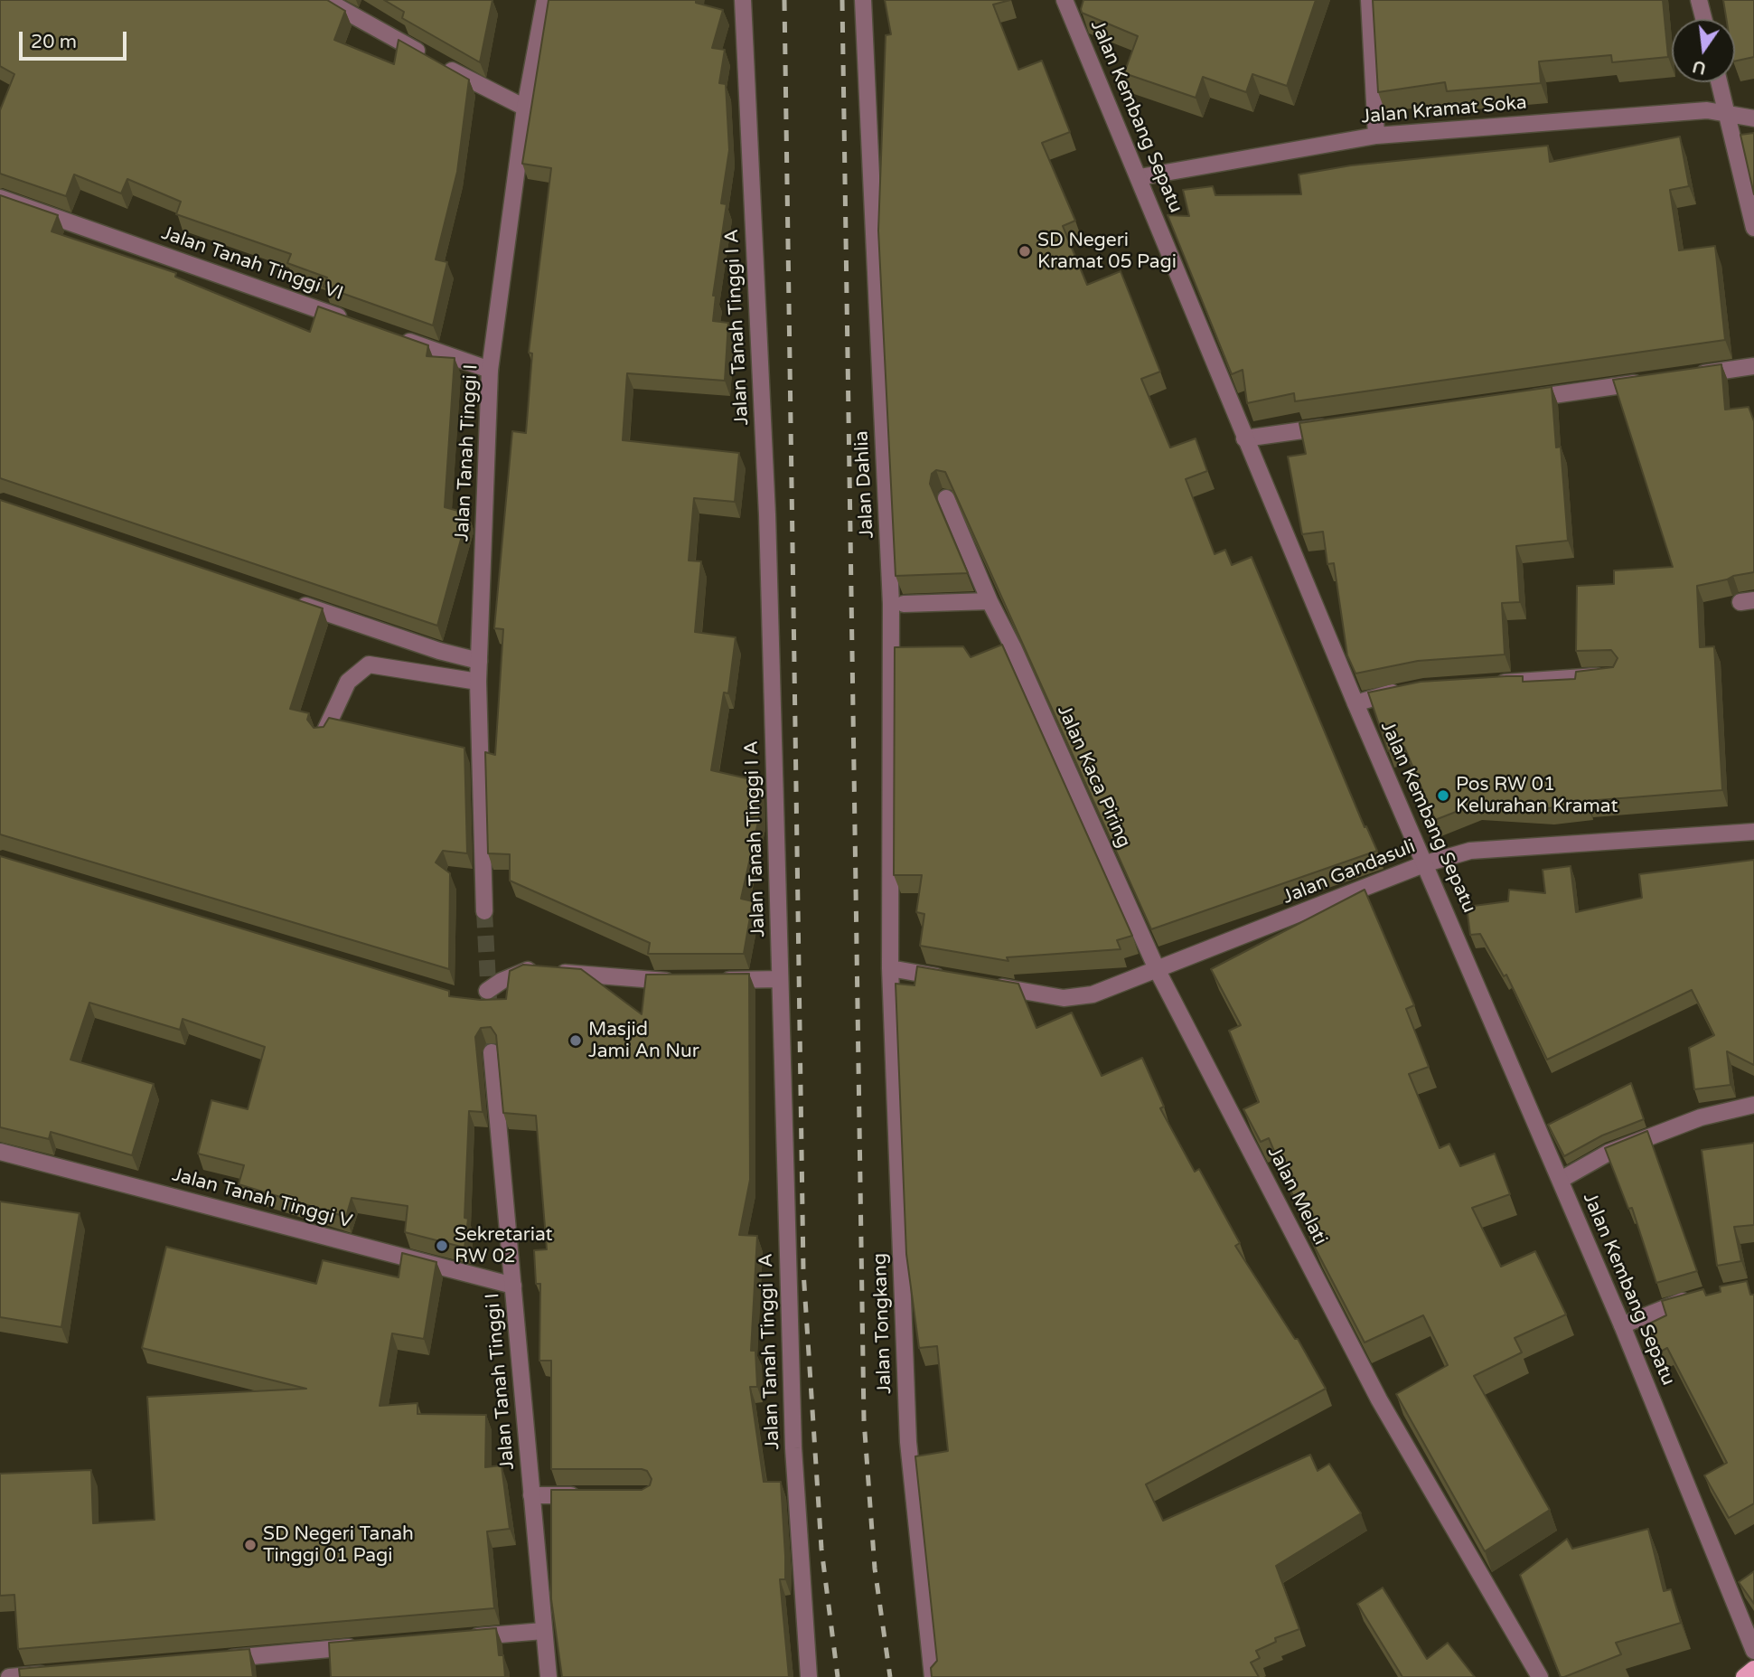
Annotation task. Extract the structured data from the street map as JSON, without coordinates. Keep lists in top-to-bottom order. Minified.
{"streets":{"street":["Jalan Kramat Soka","Jalan Kembang Sepatu","Jalan Tanah Tinggi VI","Jalan Tanah Tinggi I A","Jalan Tanah Tinggi I","Jalan Dahlia","Jalan Kaca Piring","Jalan Gandasuli","Jalan Melati","Jalan Tanah Tinggi V","Jalan Tongkang"]},"crossings":[["Jalan Kramat Soka","Jalan Kembang Sepatu"],["Jalan Kembang Sepatu","Jalan Gandasuli"],["Jalan Tanah Tinggi I","Jalan Tanah Tinggi V"],["Jalan Dahlia","Jalan Tongkang"],["Jalan Kaca Piring","Jalan Gandasuli"],["Jalan Kaca Piring","Jalan Melati"],["Jalan Gandasuli","Jalan Melati"]],"places":["SD Negeri Kramat 05 Pagi","Pos RW 01 Kelurahan Kramat","Masjid Jami An Nur","Sekretariat RW 02","SD Negeri Tanah Tinggi 01 Pagi"],"scale_bar":"20 m","north":"bottom"}
